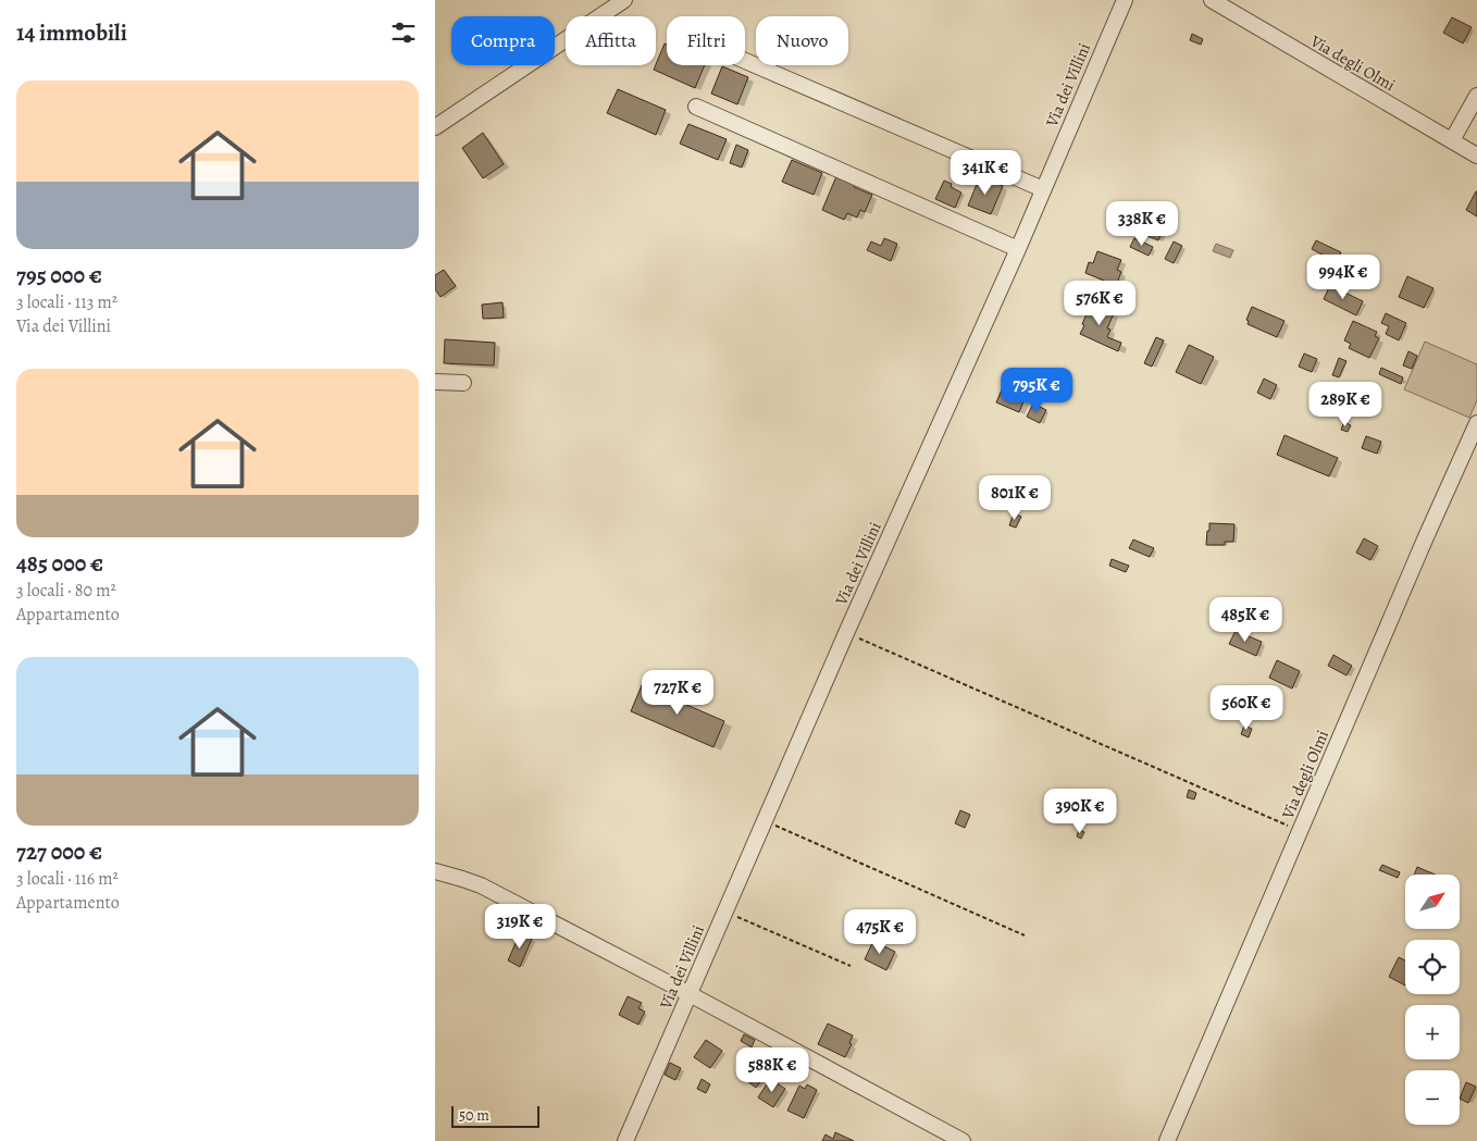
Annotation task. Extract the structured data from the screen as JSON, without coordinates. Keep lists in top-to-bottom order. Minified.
{"streets":{"street":["Via degli Olmi","Via dei Villini"]},"scale_bar":"50 m","north":"top right","page":{"heading":"14 immobili","chip":["Compra","Affitta","Filtri","Nuovo"],"list":[{"name":"795 000 €","note":"3 locali · 113 m² · Via dei Villini"},{"name":"485 000 €","note":"3 locali · 80 m² · Appartamento"},{"name":"727 000 €","note":"3 locali · 116 m² · Appartamento"}],"price":["341K €","338K €","994K €","576K €","795K €","289K €","801K €","485K €","727K €","560K €","390K €","319K €","475K €","588K €"],"map_buttons":["+","−"],"scale":"50 m"}}
